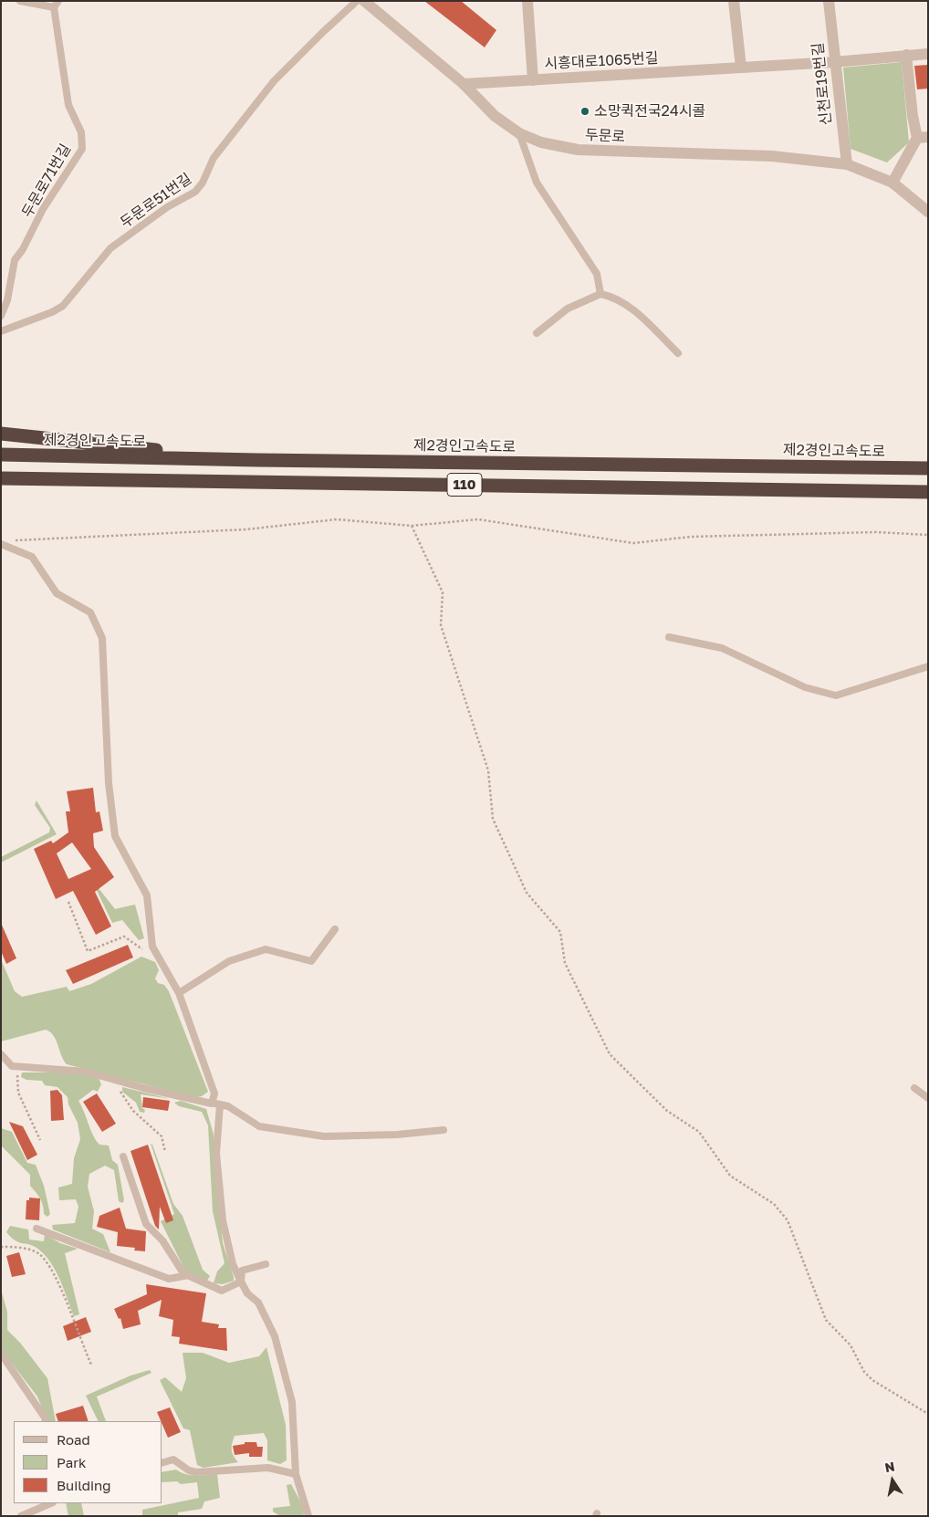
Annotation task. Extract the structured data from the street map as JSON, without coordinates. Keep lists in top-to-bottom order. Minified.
{"streets":{"highway":["제2경인고속도로","110"],"street":["시흥대로1065번길","신천로19번길","두문로"],"lane":["두문로71번길","두문로51번길"]},"crossings":[["시흥대로1065번길","신천로19번길"],["시흥대로1065번길","두문로"],["신천로19번길","두문로"]],"places":["소망퀵전국24시콜"],"legend":["Road","Park","Building"],"north":"top"}
